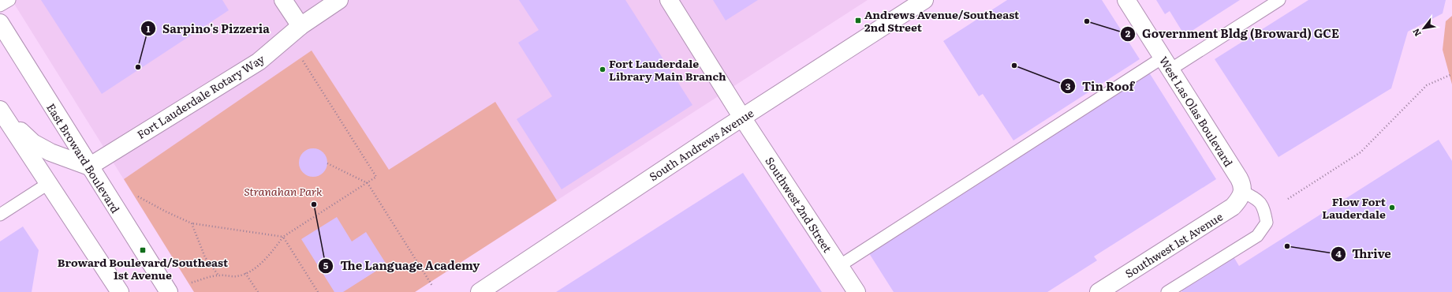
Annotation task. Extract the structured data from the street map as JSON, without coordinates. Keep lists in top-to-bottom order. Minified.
{"streets":{"main road":["Fort Lauderdale Rotary Way","West Las Olas Boulevard","South Andrews Avenue","East Broward Boulevard","Southwest 2nd Street","Southwest 1st Avenue"]},"crossings":[["Fort Lauderdale Rotary Way","East Broward Boulevard"],["West Las Olas Boulevard","Southwest 1st Avenue"],["South Andrews Avenue","Southwest 2nd Street"]],"parks":["Stranahan Park"],"places":{"transit":["Andrews Avenue/Southeast 2nd Street","Broward Boulevard/Southeast 1st Avenue"],"other":["Government Bldg (Broward) GCE","Tin Roof","Sarpino's Pizzeria","Fort Lauderdale Library Main Branch","The Language Academy","Flow Fort Lauderdale","Thrive"]},"north":"bottom left"}
